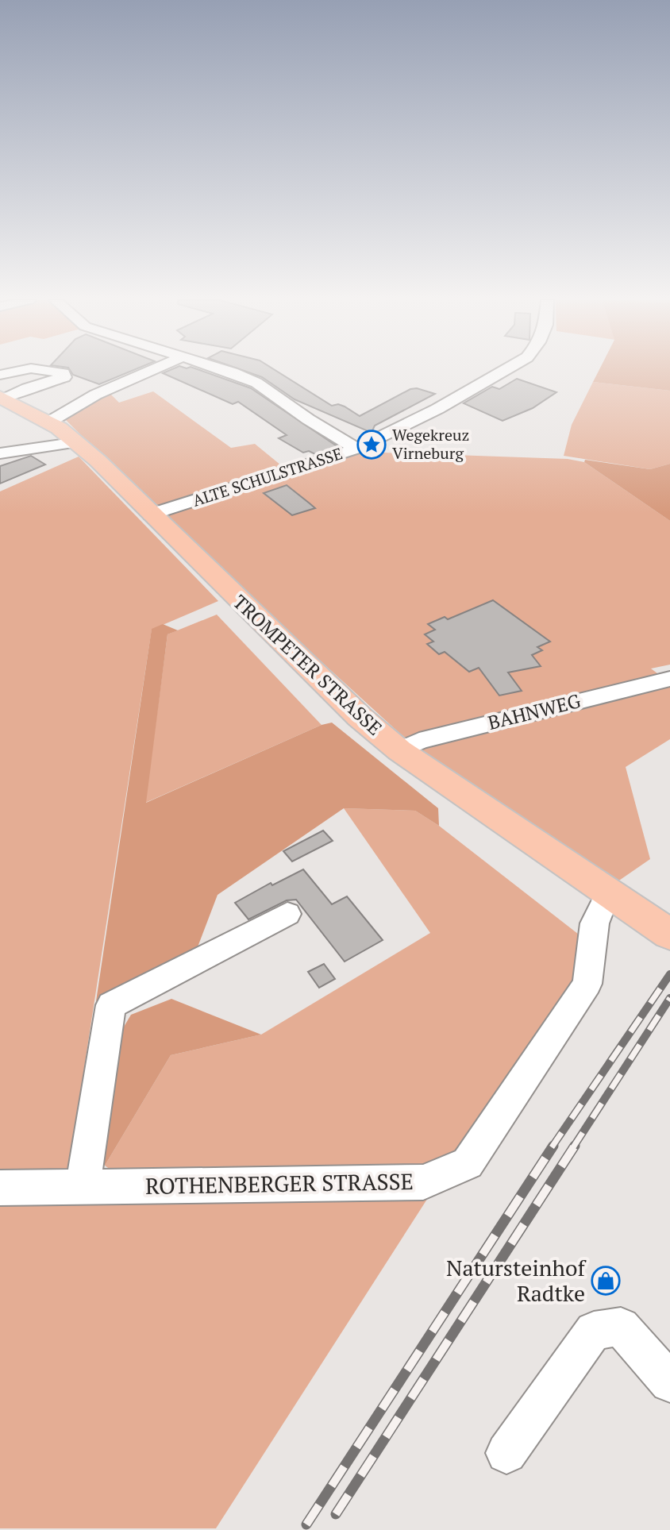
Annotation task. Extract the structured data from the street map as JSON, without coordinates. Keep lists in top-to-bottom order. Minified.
{"streets":{"main road":["TROMPETER STRASSE"],"street":["ALTE SCHULSTRASSE","BAHNWEG","ROTHENBERGER STRASSE"]},"crossings":[["ALTE SCHULSTRASSE","TROMPETER STRASSE"],["TROMPETER STRASSE","BAHNWEG"],["TROMPETER STRASSE","ROTHENBERGER STRASSE"]],"places":{"place":["Wegekreuz Virneburg"],"shop":["Natursteinhof Radtke"]}}
